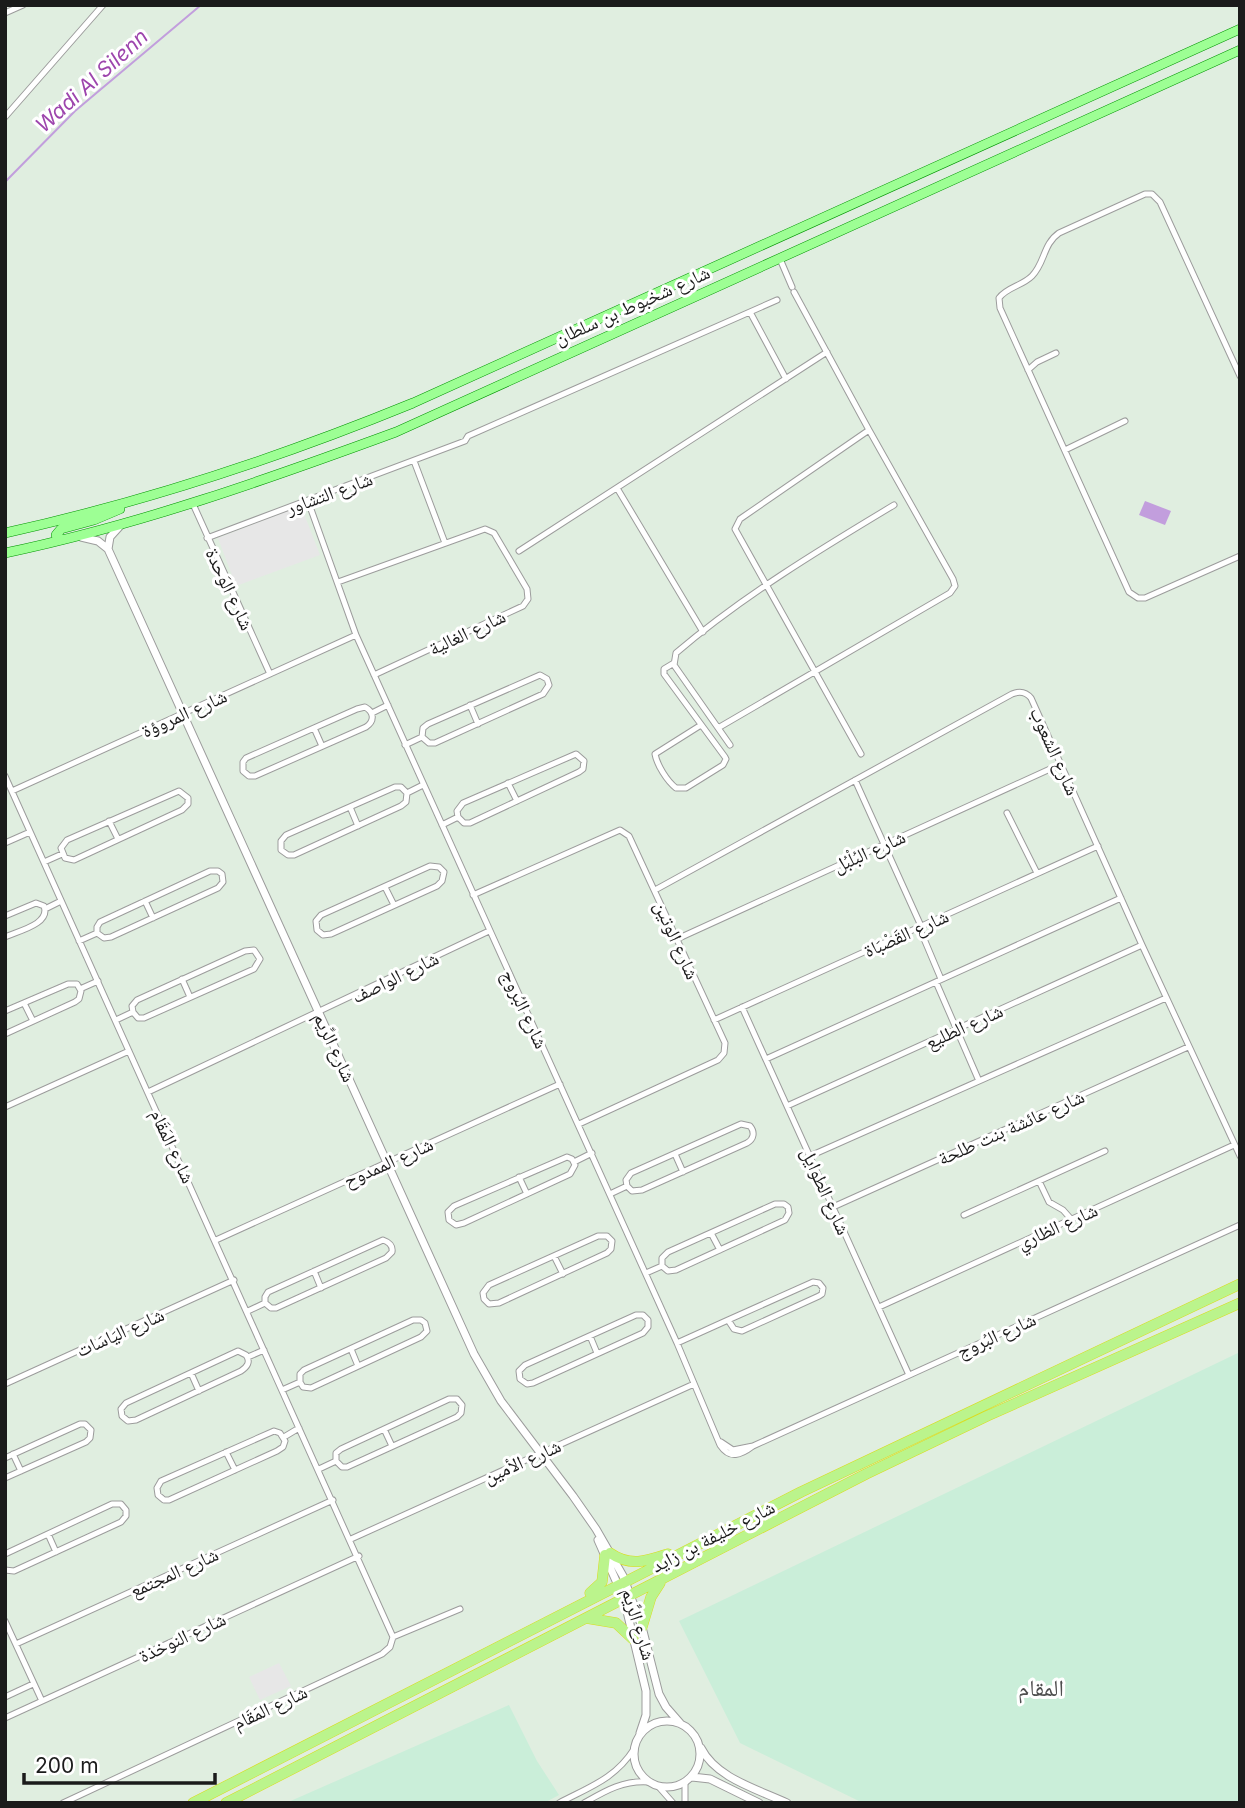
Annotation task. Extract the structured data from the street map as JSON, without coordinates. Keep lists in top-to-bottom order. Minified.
{"streets":{"highway":["شارع خليفة بن زايد"],"main road":["شارع شخبوط بن سلطان"],"street":["شارع التشاور","شارع الوَحدة","شارع الغالية","شارع المروؤة","شارع الشعوب","شارع البُلْبُل","شارع القَصْبَاة","شارع الوتين","شارع الواصف","شارع البُروج","شارع الطليع","شارع الرِّيم","شارع عائشة بنت طلحة","شارع المَقَام","شارع الممدوح","شارع الطوايل","شارع الظاري","شارع اليَاسَات","شارع الأمين","شارع المجتمع","شارع النوخذة"]},"crossings":[["شارع شخبوط بن سلطان","شارع الوَحدة"],["شارع التشاور","شارع الوَحدة"],["شارع التشاور","شارع البُروج"],["شارع الوَحدة","شارع المروؤة"],["شارع الغالية","شارع البُروج"],["شارع المروؤة","شارع البُروج"],["شارع المروؤة","شارع الرِّيم"],["شارع المروؤة","شارع المَقَام"],["شارع الشعوب","شارع البُلْبُل"],["شارع الشعوب","شارع القَصْبَاة"],["شارع الشعوب","شارع الوتين"],["شارع الشعوب","شارع الطليع"],["شارع الشعوب","شارع عائشة بنت طلحة"],["شارع الشعوب","شارع الظاري"],["شارع البُلْبُل","شارع الوتين"],["شارع القَصْبَاة","شارع الوتين"],["شارع القَصْبَاة","شارع الطوايل"],["شارع الوتين","شارع البُروج"],["شارع الواصف","شارع البُروج"],["شارع الواصف","شارع الرِّيم"],["شارع الواصف","شارع المَقَام"],["شارع البُروج","شارع الممدوح"],["شارع البُروج","شارع الطوايل"],["شارع البُروج","شارع الأمين"],["شارع الطليع","شارع الطوايل"],["شارع الرِّيم","شارع الممدوح"],["شارع الرِّيم","شارع الأمين"],["شارع الرِّيم","شارع خليفة بن زايد"],["شارع عائشة بنت طلحة","شارع الطوايل"],["شارع المَقَام","شارع الممدوح"],["شارع المَقَام","شارع اليَاسَات"],["شارع المَقَام","شارع الأمين"],["شارع المَقَام","شارع المجتمع"],["شارع المَقَام","شارع النوخذة"],["شارع الطوايل","شارع الظاري"]],"districts":["المقام"],"water":["Wadi Al Silenn"],"scale_bar":"200 m"}
